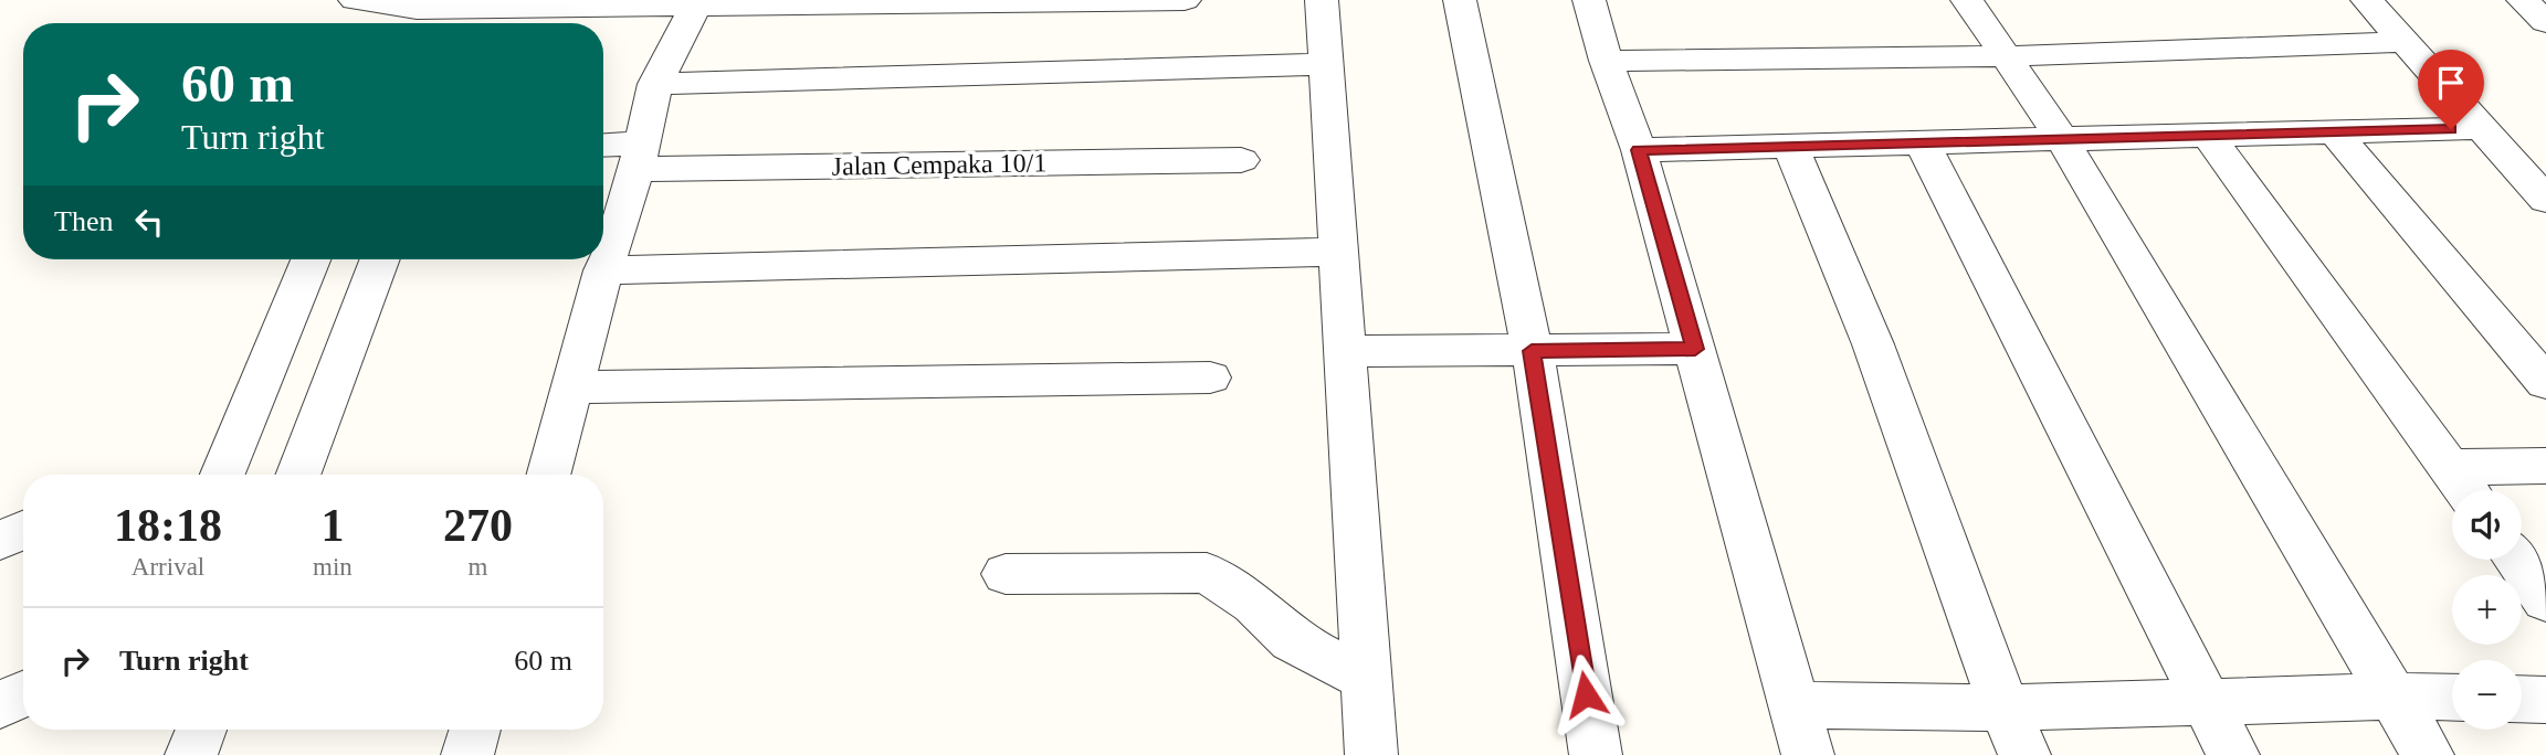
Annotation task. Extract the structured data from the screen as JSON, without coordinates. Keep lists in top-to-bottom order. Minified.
{"streets":{"street":["Jalan Cempaka 10/1"]},"page":{"turn":["60 m","Turn right"],"then":"Then","eta":["18:18","Arrival","1","min","270","m"],"map_buttons":["+","−"],"list":[{"name":"Turn right","value":"60 m"}]}}
